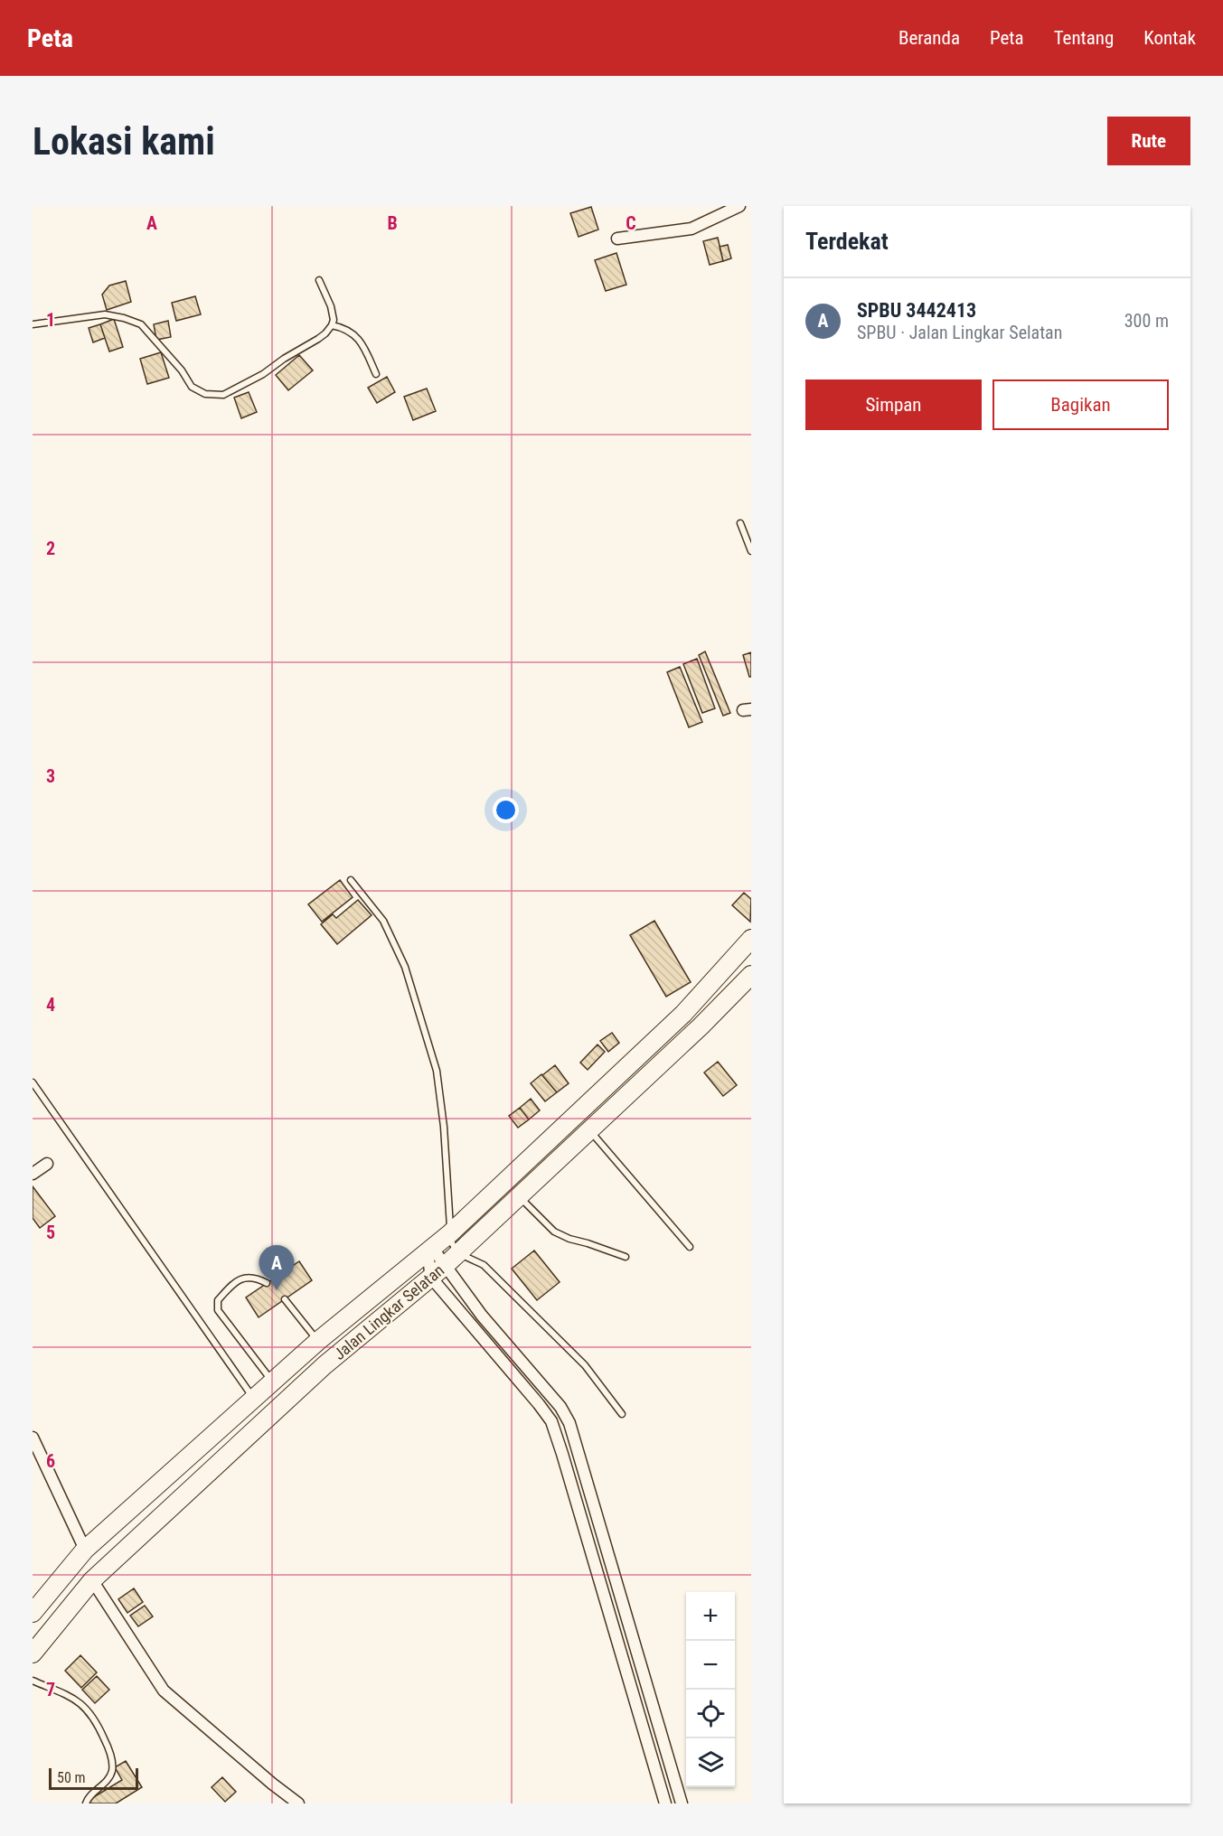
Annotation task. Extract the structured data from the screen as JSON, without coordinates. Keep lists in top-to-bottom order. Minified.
{"streets":{"highway":["Jalan Lingkar Selatan"]},"scale_bar":"50 m","page":{"header":"Peta","nav":["Beranda","Peta","Tentang","Kontak"],"buttons":["Rute",["Simpan","Bagikan"]],"title":"Lokasi kami","heading":"Terdekat","list":[{"mark":"A","name":"SPBU 3442413","note":"SPBU · Jalan Lingkar Selatan","value":"300 m"}],"pins":"A","map_buttons":["+","−"],"scale":"50 m"},"grid":{"columns":["A","B","C"],"rows":["1","2","3","4","5","6","7"]}}
